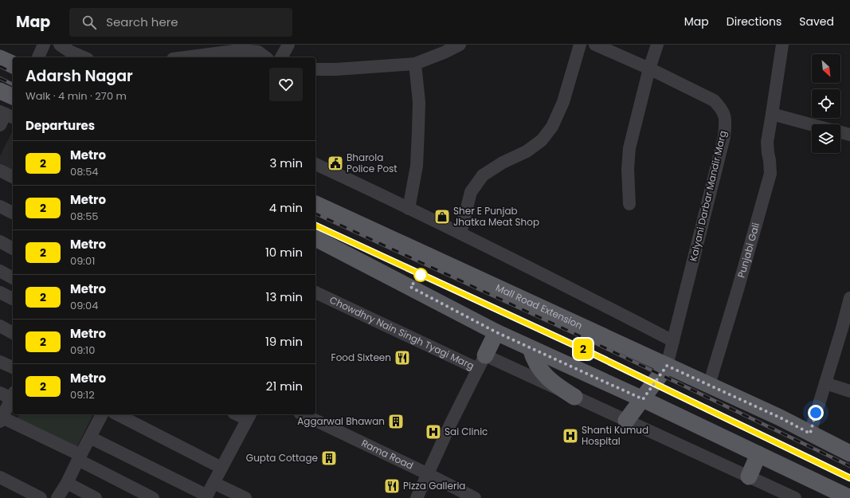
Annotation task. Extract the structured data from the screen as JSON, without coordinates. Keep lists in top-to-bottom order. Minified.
{"streets":{"main road":["Mall Road Extension"],"street":["Kalyani Darbar Mandir Marg","Punjabi Gali","Chowdhry Nain Singh Tyagi Marg","Rama Road"]},"crossings":[["Kalyani Darbar Mandir Marg","Mall Road Extension"],["Punjabi Gali","Mall Road Extension"]],"places":{"public building":["Bharola Police Post"],"shop":["Sher E Punjab Jhatka Meat Shop"],"restaurant":["Food Sixteen","Pizza Galleria"],"building":["Aggarwal Bhawan","Gupta Cottage"],"hospital":["Sai Clinic","Shanti Kumud Hospital"]},"lines":["metro line 2"],"north":"bottom right","page":{"header":"Map","search":"Search here","nav":["Map","Directions","Saved"],"on_map":"2","heading":[["Adarsh Nagar","Walk · 4 min · 270 m"],"Departures"],"list":[{"mark":"2","name":"Metro","note":"08:54","value":"3 min"},{"mark":"2","name":"Metro","note":"08:55","value":"4 min"},{"mark":"2","name":"Metro","note":"09:01","value":"10 min"},{"mark":"2","name":"Metro","note":"09:04","value":"13 min"},{"mark":"2","name":"Metro","note":"09:10","value":"19 min"},{"mark":"2","name":"Metro","note":"09:12","value":"21 min"}]}}
